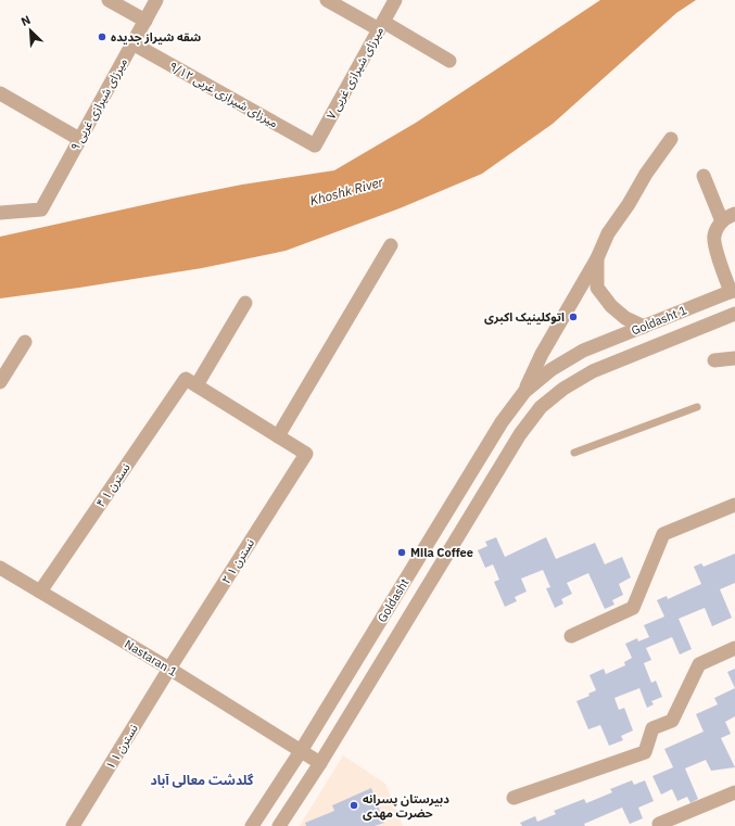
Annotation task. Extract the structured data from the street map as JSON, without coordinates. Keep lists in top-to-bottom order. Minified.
{"streets":{"street":["۷ میرزای شیرازی غربی","۹/۱۲ میرزای شیرازی غربی","میرزای شیرازی غربی ۹","Goldasht 1","۴ نسترن ۱","۲ نسترن ۱","Goldasht","Nastaran 1","۱ نسترن ۱"]},"crossings":[["۷ میرزای شیرازی غربی","۹/۱۲ میرزای شیرازی غربی"],["۹/۱۲ میرزای شیرازی غربی","میرزای شیرازی غربی ۹"],["Goldasht 1","Goldasht"],["۴ نسترن ۱","Nastaran 1"],["۲ نسترن ۱","Nastaran 1"],["۲ نسترن ۱","۱ نسترن ۱"],["Goldasht","Nastaran 1"],["Nastaran 1","۱ نسترن ۱"]],"districts":["گلدشت معالی آباد"],"water":["Khoshk River"],"places":["شقه شيراز جديده","اتوکلینیک اکبری","Mila Coffee","دبیرستان پسرانه حضرت مهدی"],"north":"top left"}
